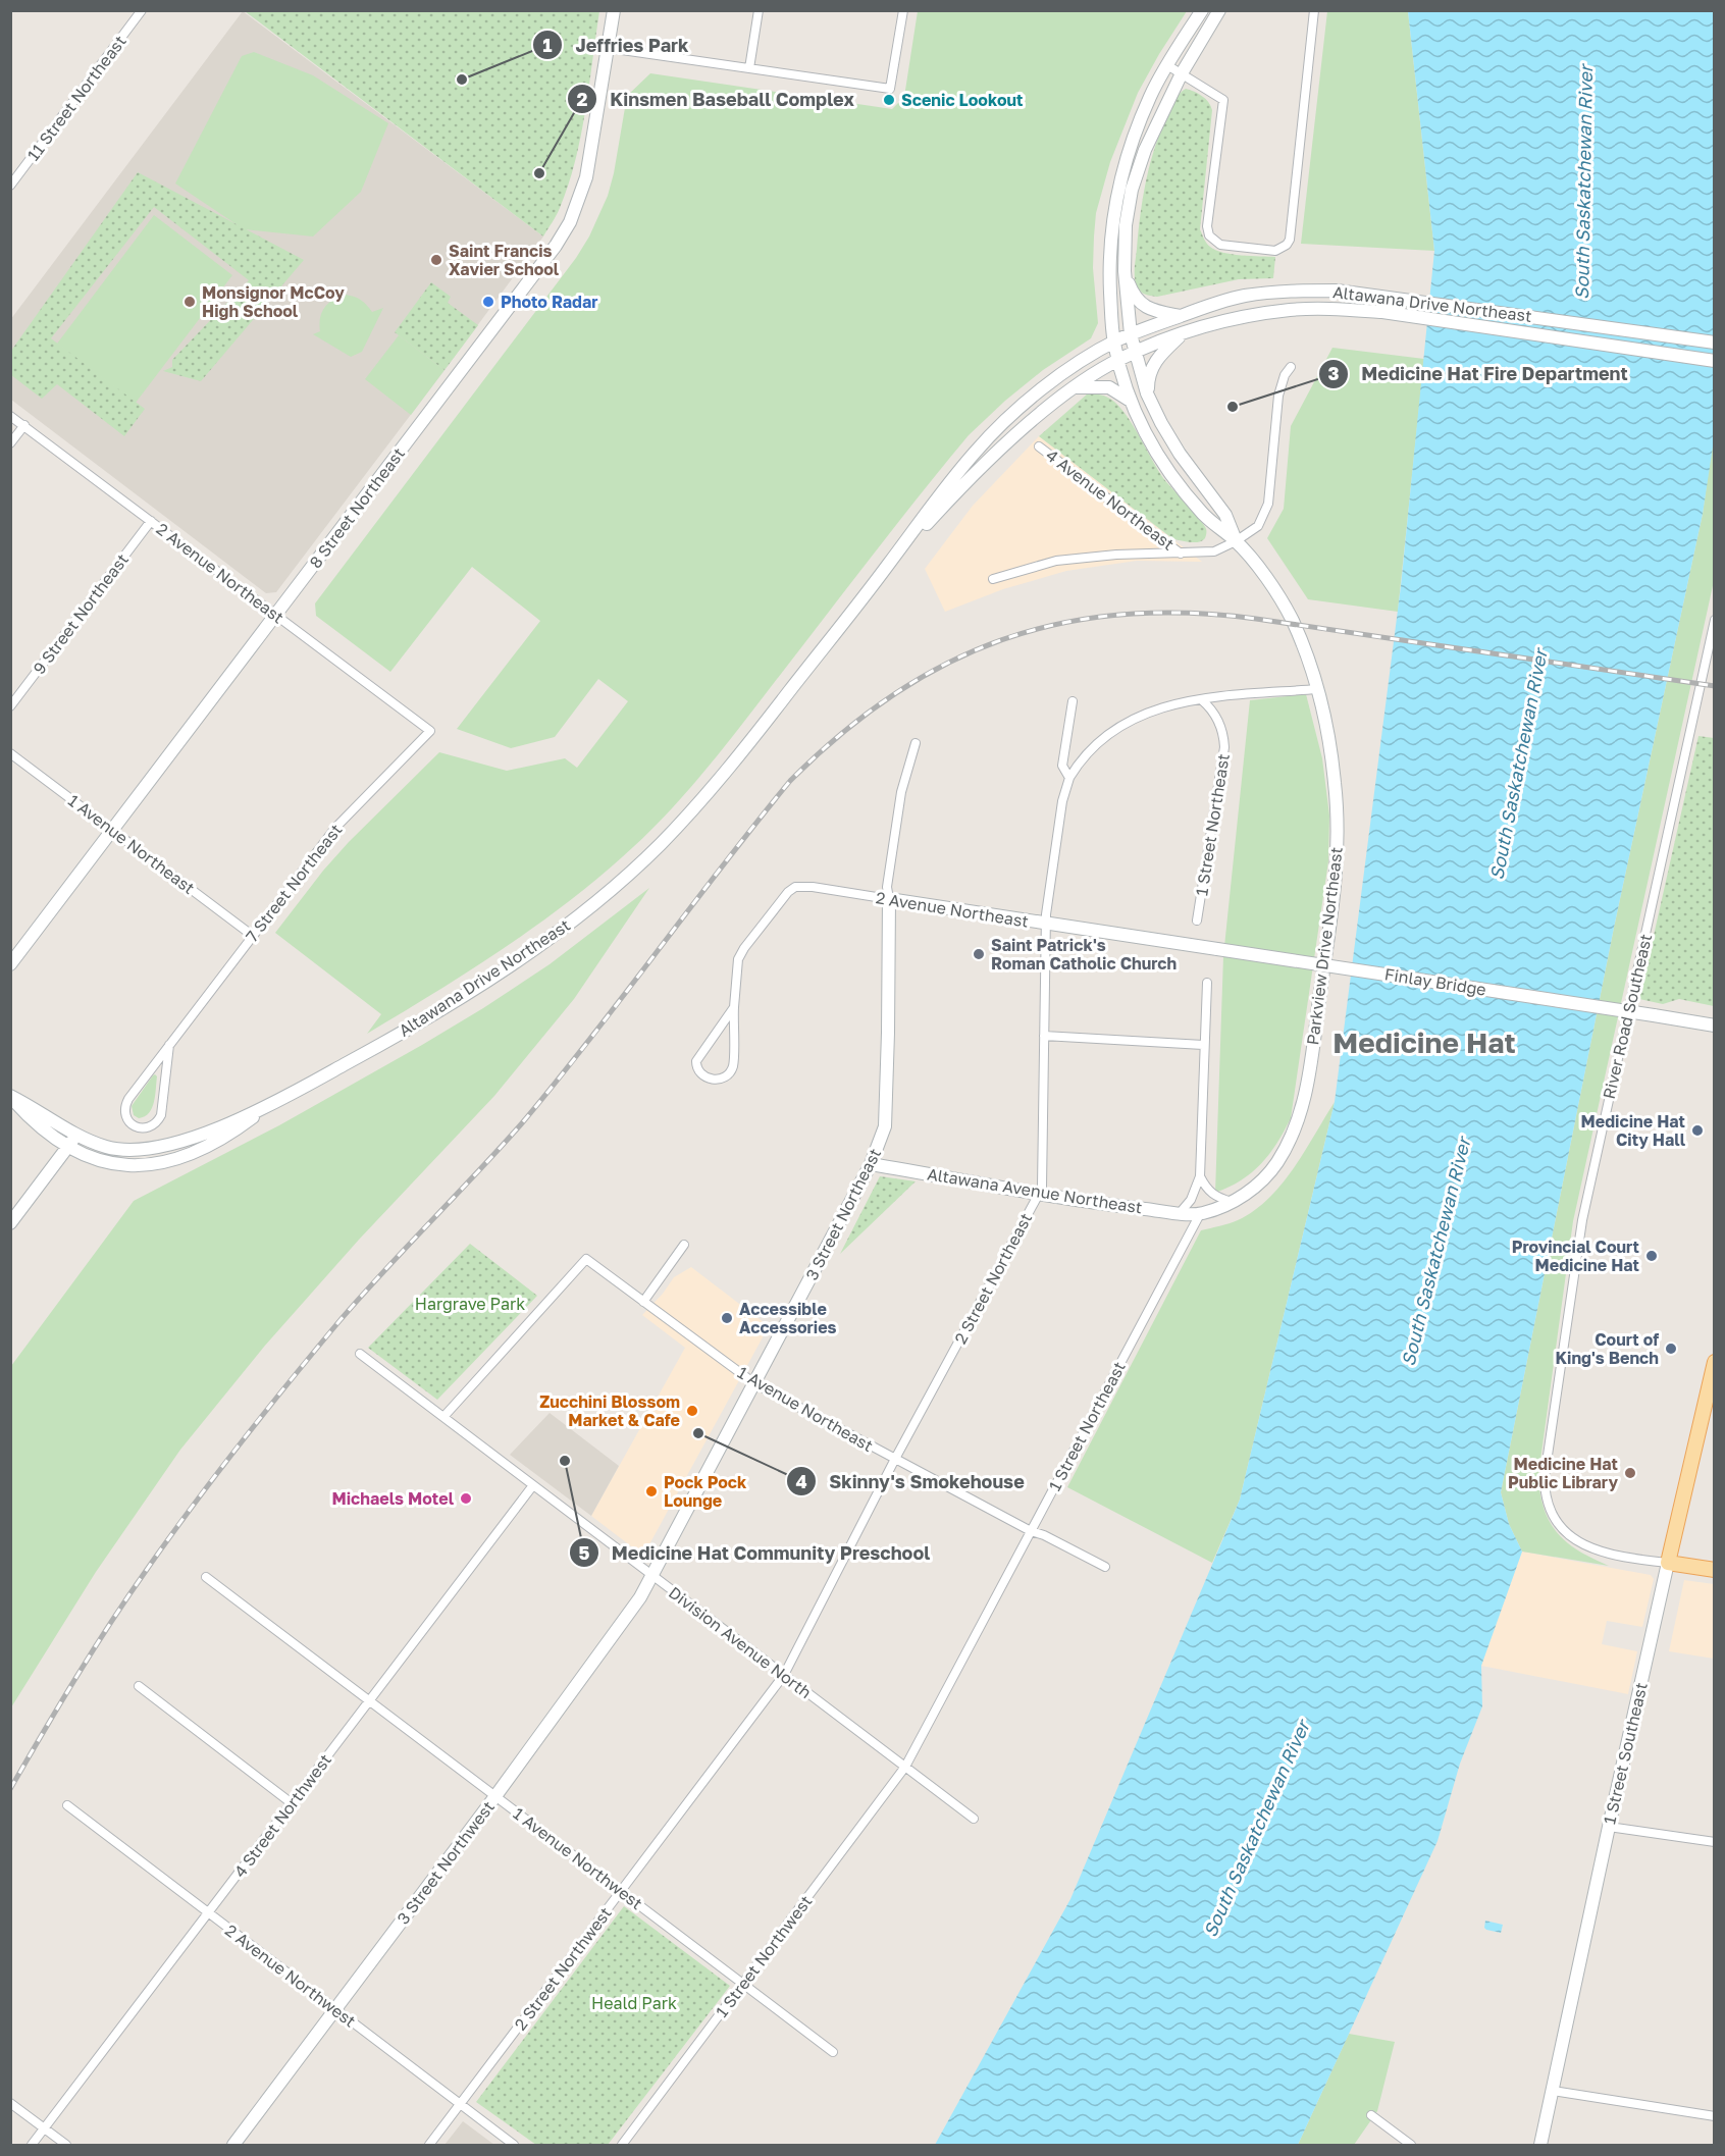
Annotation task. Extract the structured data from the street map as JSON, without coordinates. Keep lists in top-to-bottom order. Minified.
{"streets":{"main road":["1 Street Southeast"],"street":["11 Street Northeast","Altawana Drive Northeast","4 Avenue Northeast","8 Street Northeast","2 Avenue Northeast","9 Street Northeast","1 Street Northeast","1 Avenue Northeast","7 Street Northeast","Parkview Drive Northeast","Finlay Bridge","River Road Southeast","Altawana Avenue Northeast","3 Street Northeast","2 Street Northeast","Division Avenue North","4 Street Northwest","1 Avenue Northwest","3 Street Northwest","1 Street Northwest","2 Street Northwest","2 Avenue Northwest"]},"crossings":[["Altawana Drive Northeast","Parkview Drive Northeast"],["4 Avenue Northeast","Parkview Drive Northeast"],["8 Street Northeast","2 Avenue Northeast"],["8 Street Northeast","1 Avenue Northeast"],["2 Avenue Northeast","9 Street Northeast"],["2 Avenue Northeast","7 Street Northeast"],["2 Avenue Northeast","Finlay Bridge"],["2 Avenue Northeast","3 Street Northeast"],["2 Avenue Northeast","2 Street Northeast"],["1 Street Northeast","1 Avenue Northeast"],["1 Street Northeast","Parkview Drive Northeast"],["1 Street Northeast","Altawana Avenue Northeast"],["1 Street Northeast","Division Avenue North"],["1 Street Northeast","1 Street Northwest"],["1 Avenue Northeast","7 Street Northeast"],["1 Avenue Northeast","3 Street Northeast"],["1 Avenue Northeast","2 Street Northeast"],["1 Avenue Northeast","Division Avenue North"],["Parkview Drive Northeast","Altawana Avenue Northeast"],["River Road Southeast","1 Street Southeast"],["Altawana Avenue Northeast","3 Street Northeast"],["Altawana Avenue Northeast","2 Street Northeast"],["3 Street Northeast","Division Avenue North"],["3 Street Northeast","3 Street Northwest"],["2 Street Northeast","Division Avenue North"],["2 Street Northeast","2 Street Northwest"],["Division Avenue North","4 Street Northwest"],["Division Avenue North","3 Street Northwest"],["Division Avenue North","1 Street Northwest"],["Division Avenue North","2 Street Northwest"],["4 Street Northwest","1 Avenue Northwest"],["4 Street Northwest","2 Avenue Northwest"],["1 Avenue Northwest","3 Street Northwest"],["1 Avenue Northwest","1 Street Northwest"],["1 Avenue Northwest","2 Street Northwest"],["3 Street Northwest","2 Avenue Northwest"],["2 Street Northwest","2 Avenue Northwest"]],"districts":["Medicine Hat"],"water":["South Saskatchewan River"],"parks":["Hargrave Park","Heald Park"],"places":["Jeffries Park","Scenic Lookout","Kinsmen Baseball Complex","Saint Francis Xavier School","Monsignor McCoy High School","Photo Radar","Medicine Hat Fire Department","Saint Patrick's Roman Catholic Church","Medicine Hat City Hall","Provincial Court Medicine Hat","Accessible Accessories","Court of King's Bench","Zucchini Blossom Market & Cafe","Skinny's Smokehouse","Medicine Hat Community Preschool","Medicine Hat Public Library","Pock Pock Lounge","Michaels Motel"]}
